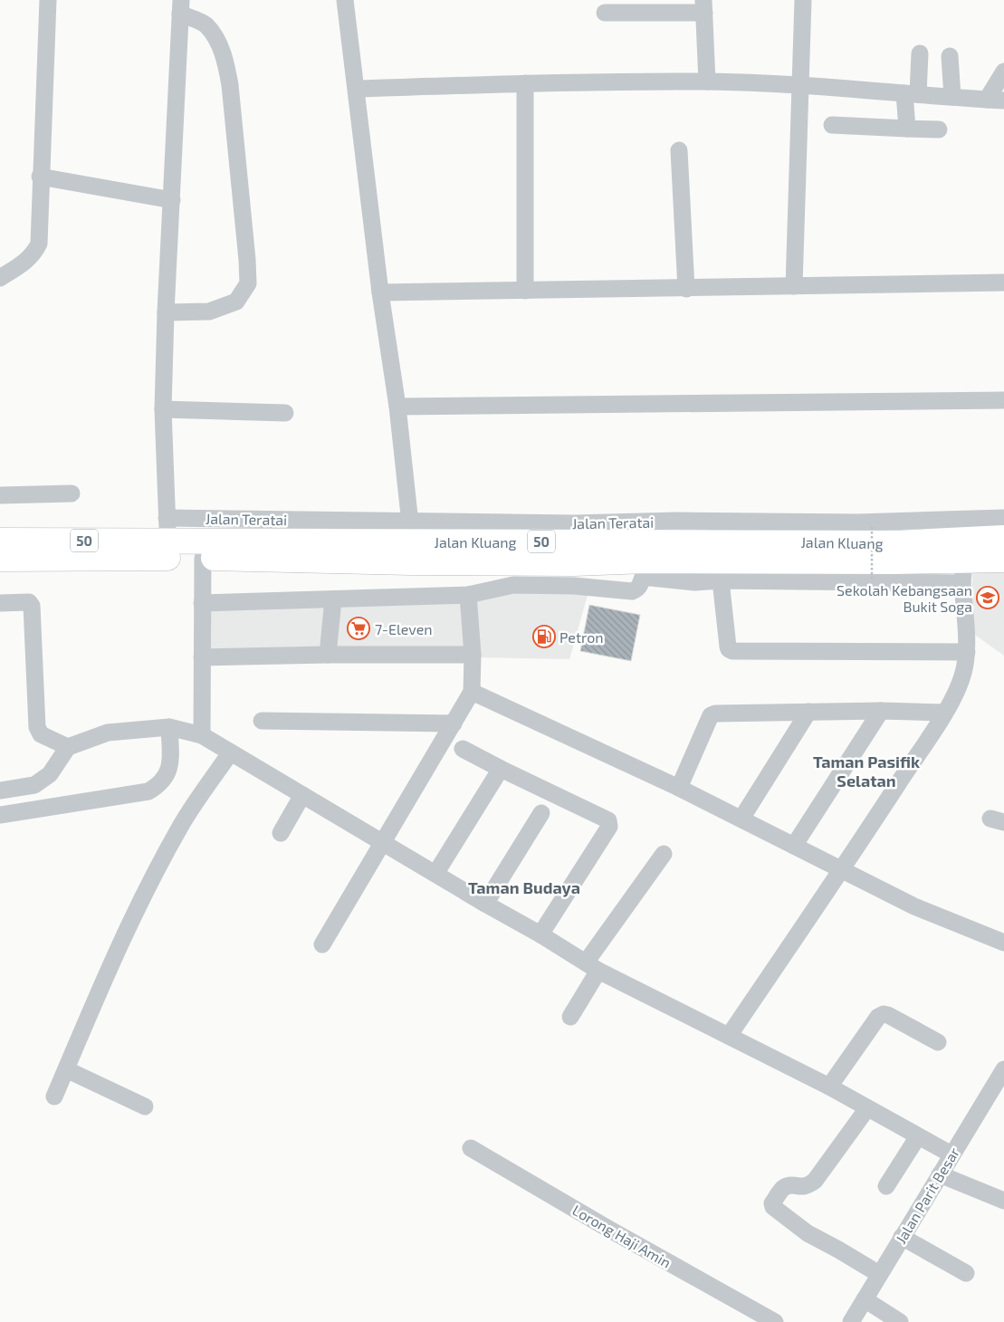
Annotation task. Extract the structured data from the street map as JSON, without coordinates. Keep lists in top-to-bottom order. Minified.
{"streets":{"highway":["50","Jalan Kluang"],"street":["Jalan Parit Besar","Lorong Haji Amin"]},"districts":["Taman Pasifik Selatan","Taman Budaya"],"places":{"school or university":["Sekolah Kebangsaan Bukit Soga"],"supermarket":["7-Eleven"],"fuel station":["Petron"]}}
